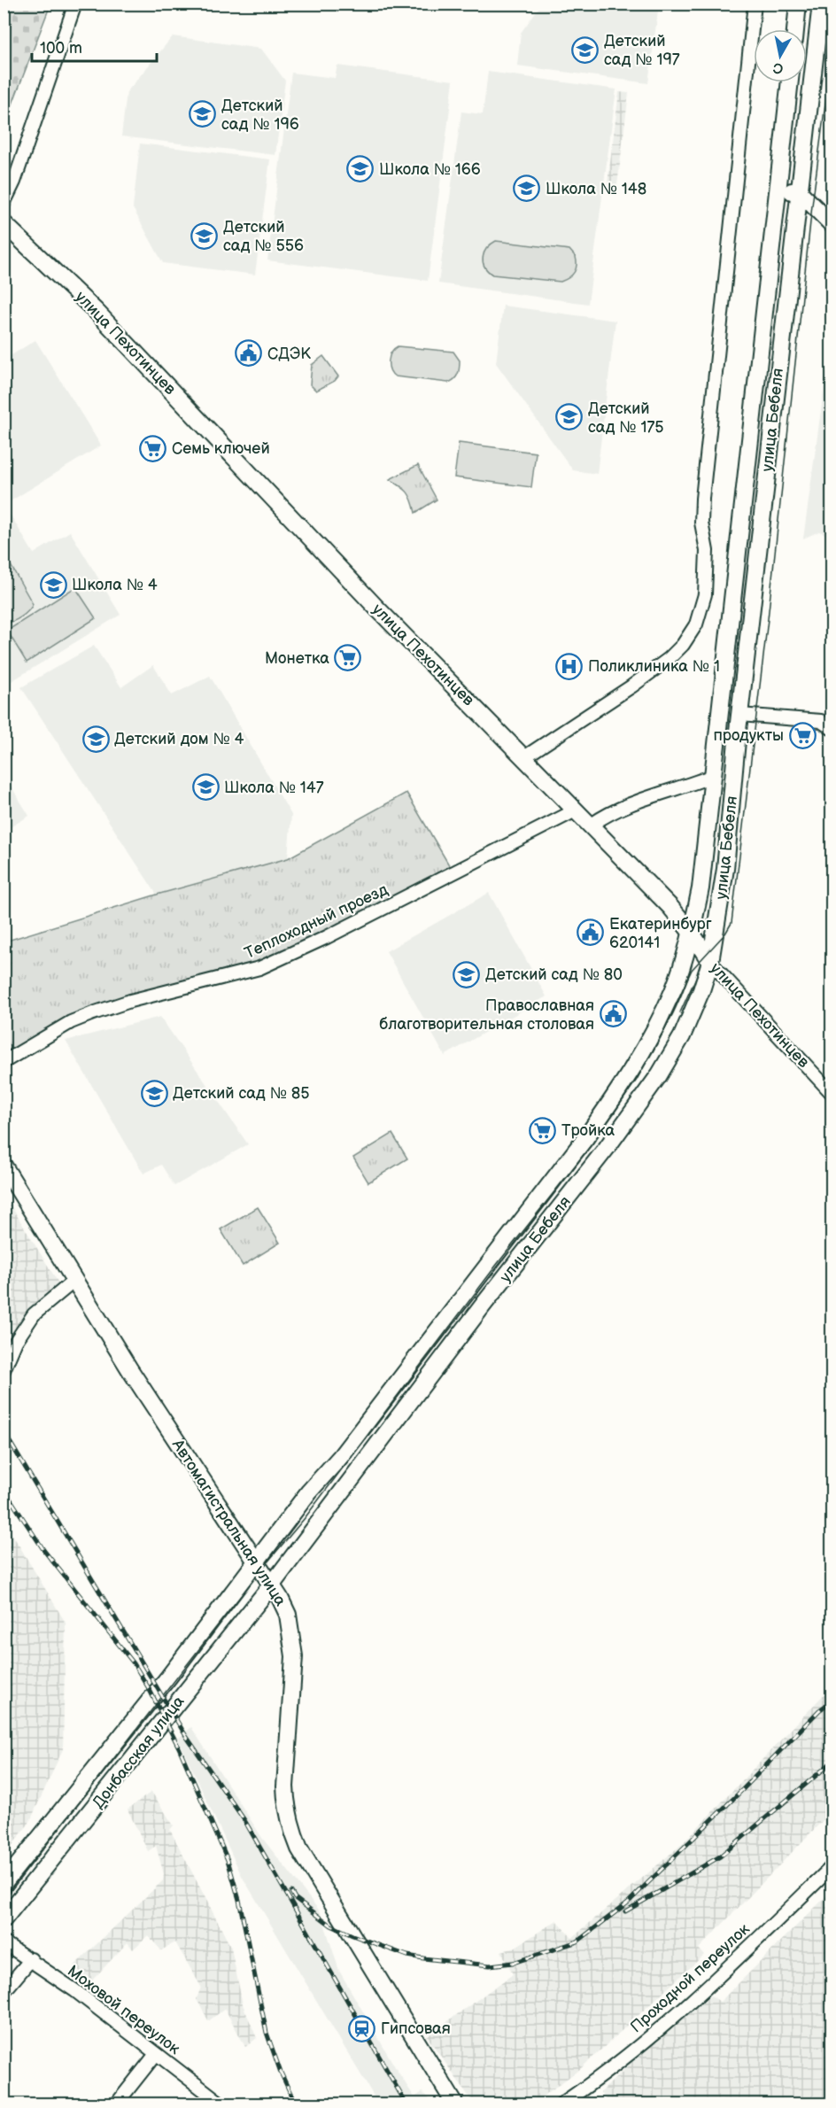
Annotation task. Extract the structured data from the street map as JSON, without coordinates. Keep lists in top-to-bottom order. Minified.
{"streets":{"main road":["улица Пехотинцев","улица Бебеля","Автомагистральная улица","Донбасская улица"],"street":["Теплоходный проезд","Проходной переулок","Моховой переулок"]},"crossings":[["улица Пехотинцев","улица Бебеля"],["улица Пехотинцев","Теплоходный проезд"],["улица Бебеля","Автомагистральная улица"],["улица Бебеля","Донбасская улица"],["Автомагистральная улица","Донбасская улица"]],"places":{"school or university":["Детский сад № 197","Детский сад № 196","Школа № 166","Школа № 148","Детский сад № 556","Детский сад № 175","Школа № 4","Детский дом № 4","Школа № 147","Детский сад № 80","Детский сад № 85"],"public building":["СДЭК","Екатеринбург 620141","Православная благотворительная столовая"],"supermarket":["Семь ключей","Монетка","продукты","Тройка"],"hospital":["Поликлиника № 1"],"station":["Гипсовая"]},"scale_bar":"100 m","north":"bottom"}
